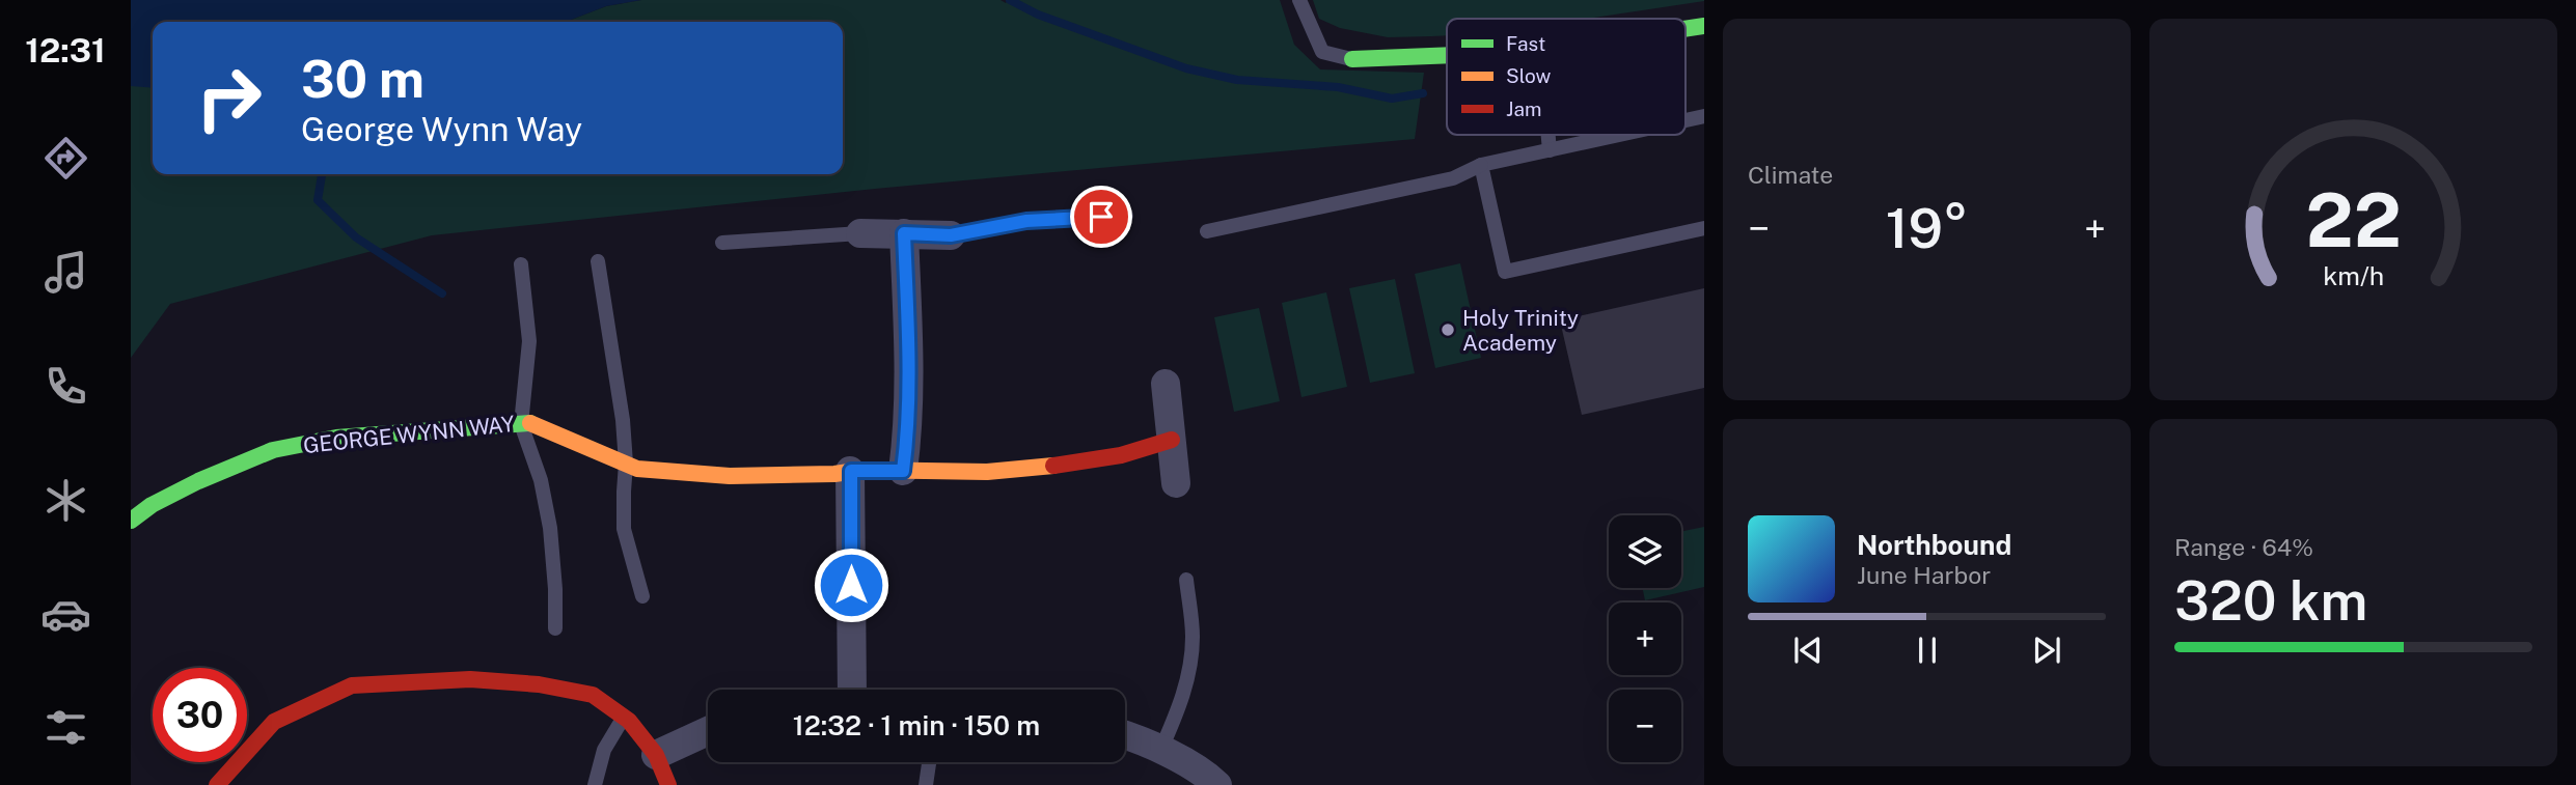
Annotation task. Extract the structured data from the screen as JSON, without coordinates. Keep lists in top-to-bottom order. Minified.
{"streets":{"street":["GEORGE WYNN WAY"]},"places":["Holy Trinity Academy"],"legend":["Fast","Slow","Jam"],"page":{"tabs":"12:31","tile":["Climate",["Range · 64%","320 km"]],"turn":["30 m","George Wynn Way"],"heat":["−","19°","+"],"map_buttons":["+","−"],"song":["Northbound","June Harbor"],"limit":"30","trip":"12:32 · 1 min · 150 m","gauge":["22","km/h"]}}
